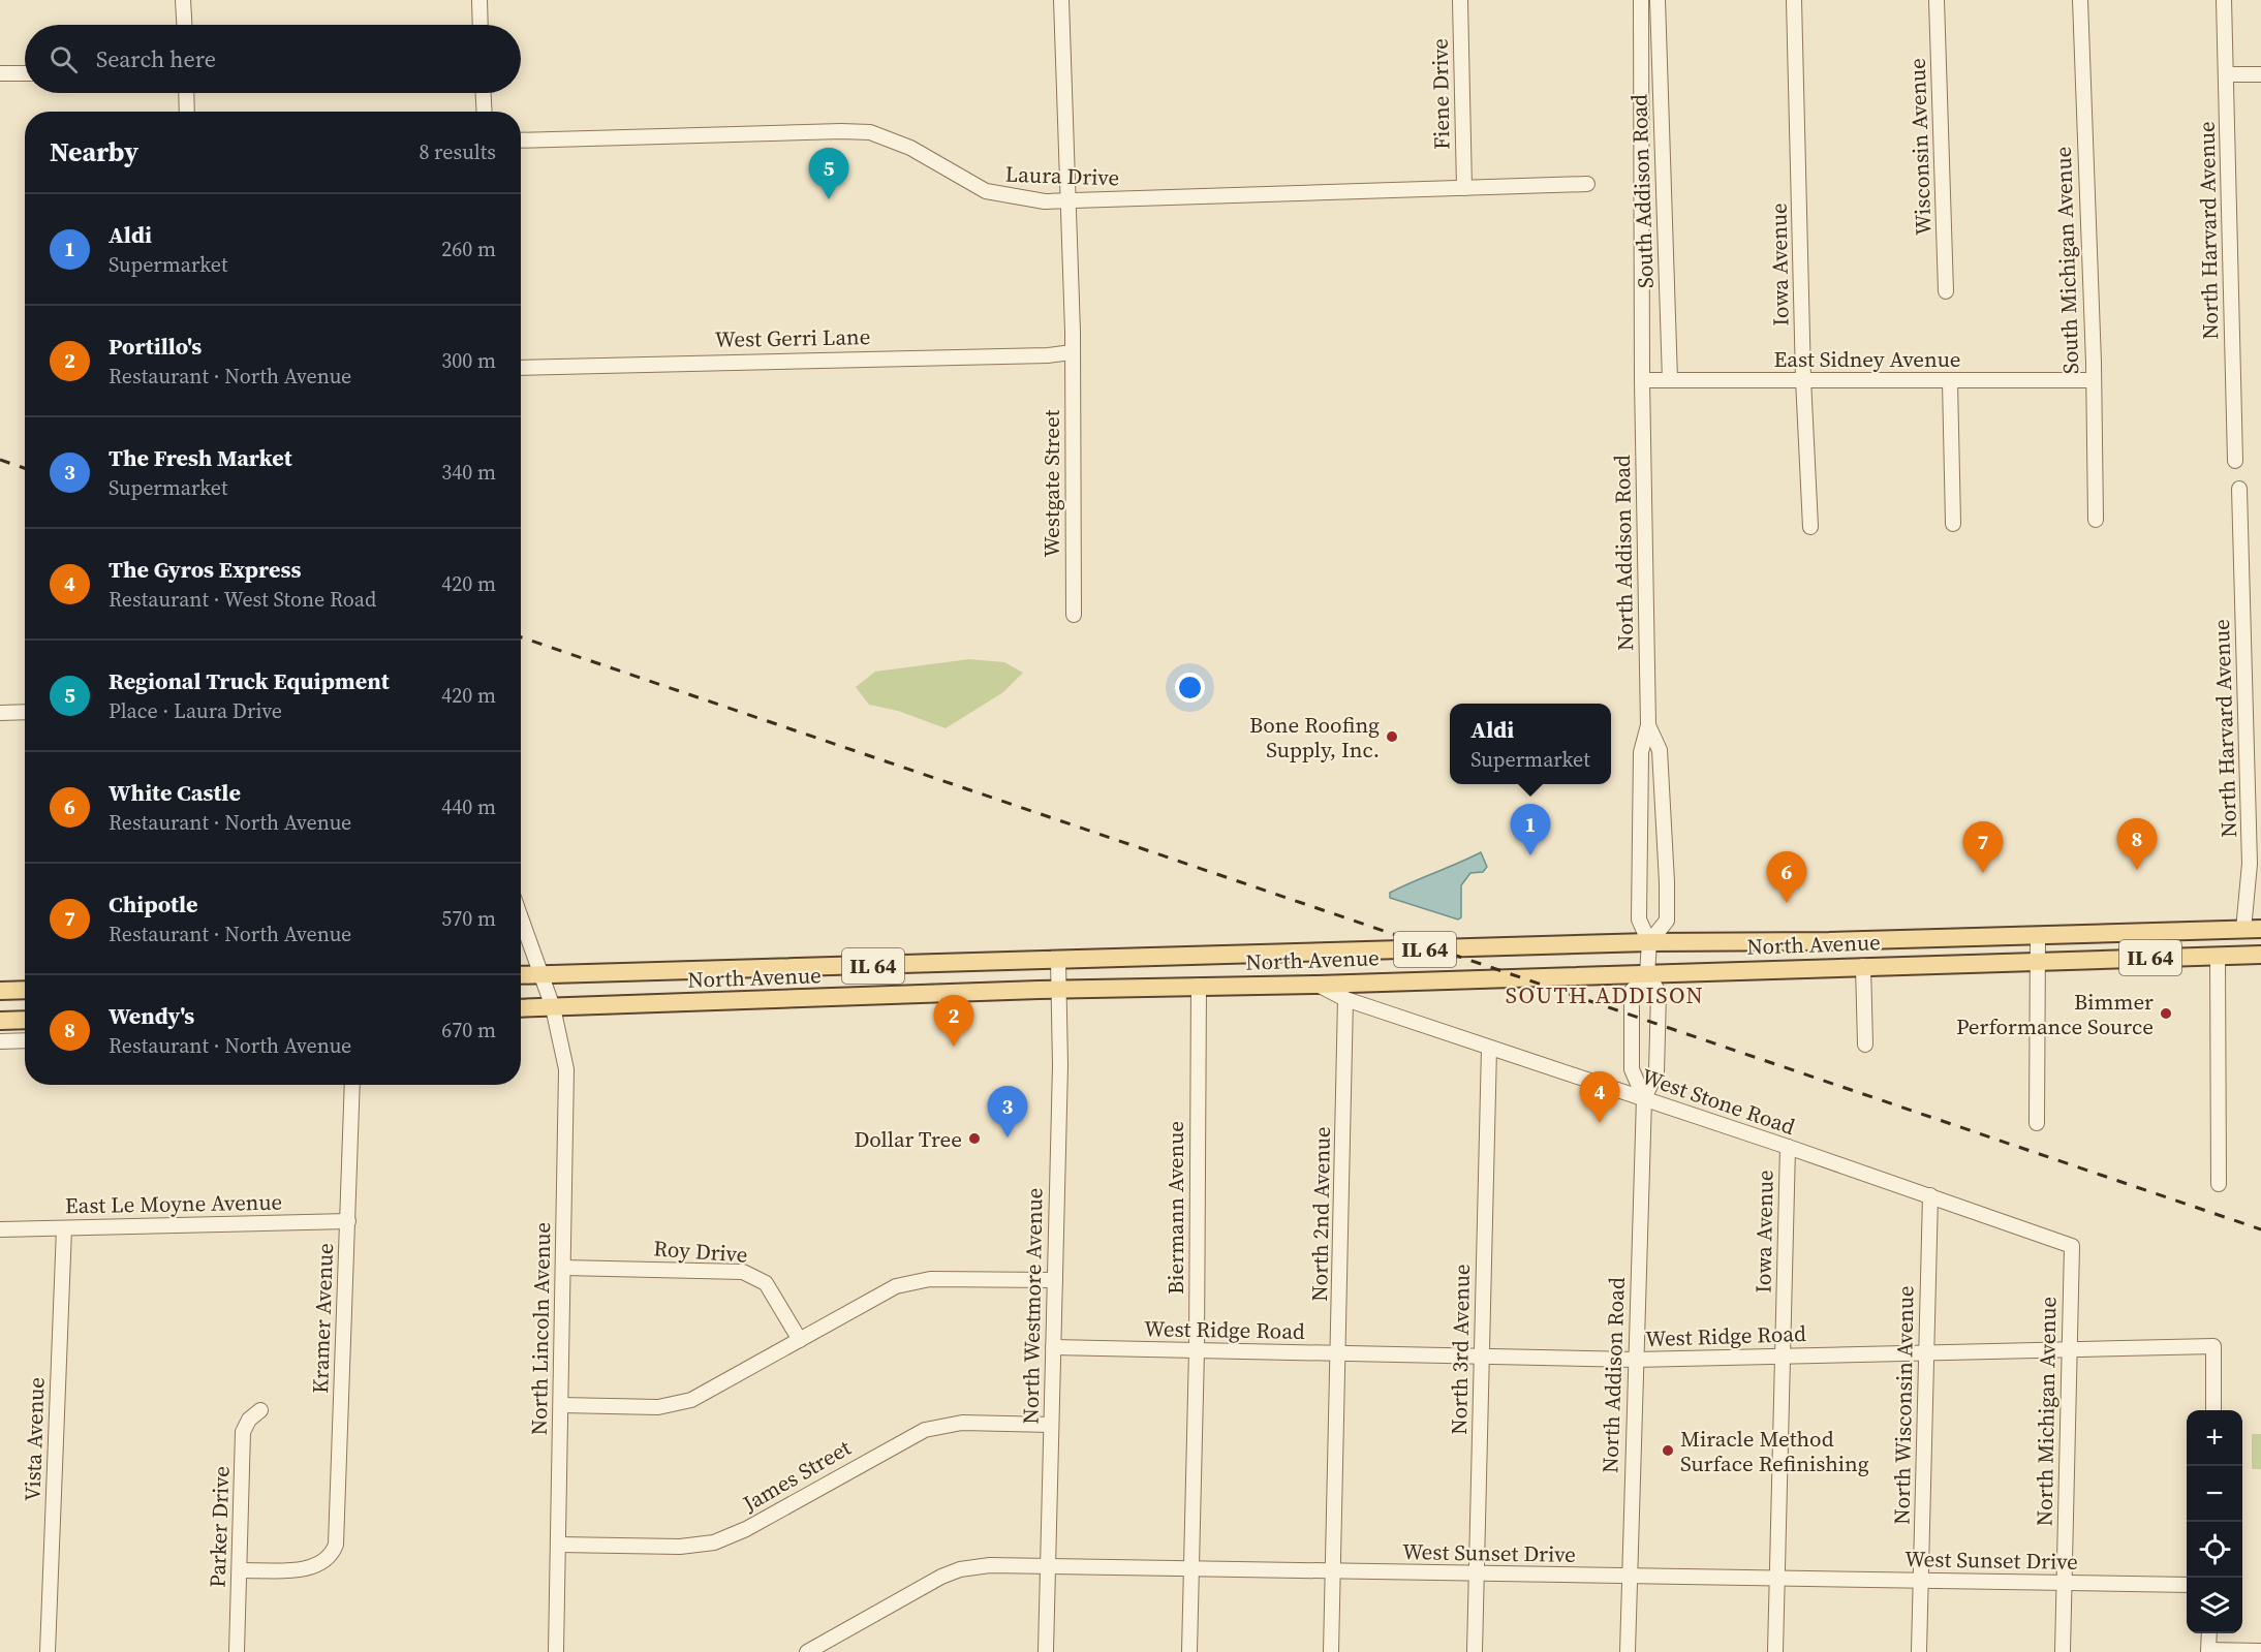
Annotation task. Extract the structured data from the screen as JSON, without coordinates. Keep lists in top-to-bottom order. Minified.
{"streets":{"main road":["North Avenue","IL 64"],"street":["Fiene Drive","Wisconsin Avenue","Laura Drive","South Addison Road","North Harvard Avenue","South Michigan Avenue","Iowa Avenue","West Gerri Lane","East Sidney Avenue","Westgate Street","North Addison Road","West Stone Road","East Le Moyne Avenue","Biermann Avenue","North 2nd Avenue","Roy Drive","North Westmore Avenue","Kramer Avenue","North Lincoln Avenue","West Ridge Road","North 3rd Avenue","North Wisconsin Avenue","North Michigan Avenue","Vista Avenue","James Street","Parker Drive","West Sunset Drive"]},"crossings":[["Fiene Drive","Laura Drive"],["Laura Drive","Westgate Street"],["South Addison Road","East Sidney Avenue"],["South Addison Road","North Addison Road"],["North Harvard Avenue","North Avenue"],["South Michigan Avenue","East Sidney Avenue"],["Iowa Avenue","East Sidney Avenue"],["Iowa Avenue","West Stone Road"],["Iowa Avenue","West Ridge Road"],["Iowa Avenue","West Sunset Drive"],["West Gerri Lane","Westgate Street"],["East Sidney Avenue","North Addison Road"],["North Addison Road","North Avenue"],["North Addison Road","West Stone Road"],["North Addison Road","West Ridge Road"],["North Addison Road","West Sunset Drive"],["North Avenue","West Stone Road"],["North Avenue","Biermann Avenue"],["North Avenue","North Westmore Avenue"],["North Avenue","North Lincoln Avenue"],["West Stone Road","North 2nd Avenue"],["West Stone Road","North 3rd Avenue"],["West Stone Road","North Wisconsin Avenue"],["West Stone Road","North Michigan Avenue"],["East Le Moyne Avenue","Kramer Avenue"],["East Le Moyne Avenue","Vista Avenue"],["Biermann Avenue","West Ridge Road"],["Biermann Avenue","West Sunset Drive"],["North 2nd Avenue","West Ridge Road"],["North 2nd Avenue","West Sunset Drive"],["Roy Drive","North Lincoln Avenue"],["North Westmore Avenue","West Ridge Road"],["North Westmore Avenue","James Street"],["North Westmore Avenue","West Sunset Drive"],["Kramer Avenue","Parker Drive"],["North Lincoln Avenue","James Street"],["West Ridge Road","North 3rd Avenue"],["West Ridge Road","North Wisconsin Avenue"],["West Ridge Road","North Michigan Avenue"],["North 3rd Avenue","West Sunset Drive"],["North Wisconsin Avenue","West Sunset Drive"],["North Michigan Avenue","West Sunset Drive"]],"districts":["SOUTH ADDISON"],"places":["Bone Roofing Supply, Inc.","Bimmer Performance Source","Dollar Tree","Miracle Method Surface Refinishing"],"page":{"search":"Search here","heading":["Nearby","8 results"],"pins":["5","1","8","7","6","2","4","3"],"list":[{"mark":"1","name":"Aldi","note":"Supermarket","value":"260 m"},{"mark":"2","name":"Portillo's","note":"Restaurant · North Avenue","value":"300 m"},{"mark":"3","name":"The Fresh Market","note":"Supermarket","value":"340 m"},{"mark":"4","name":"The Gyros Express","note":"Restaurant · West Stone Road","value":"420 m"},{"mark":"5","name":"Regional Truck Equipment","note":"Place · Laura Drive","value":"420 m"},{"mark":"6","name":"White Castle","note":"Restaurant · North Avenue","value":"440 m"},{"mark":"7","name":"Chipotle","note":"Restaurant · North Avenue","value":"570 m"},{"mark":"8","name":"Wendy's","note":"Restaurant · North Avenue","value":"670 m"}],"popup":["Aldi","Supermarket"],"map_buttons":["+","−"]}}
